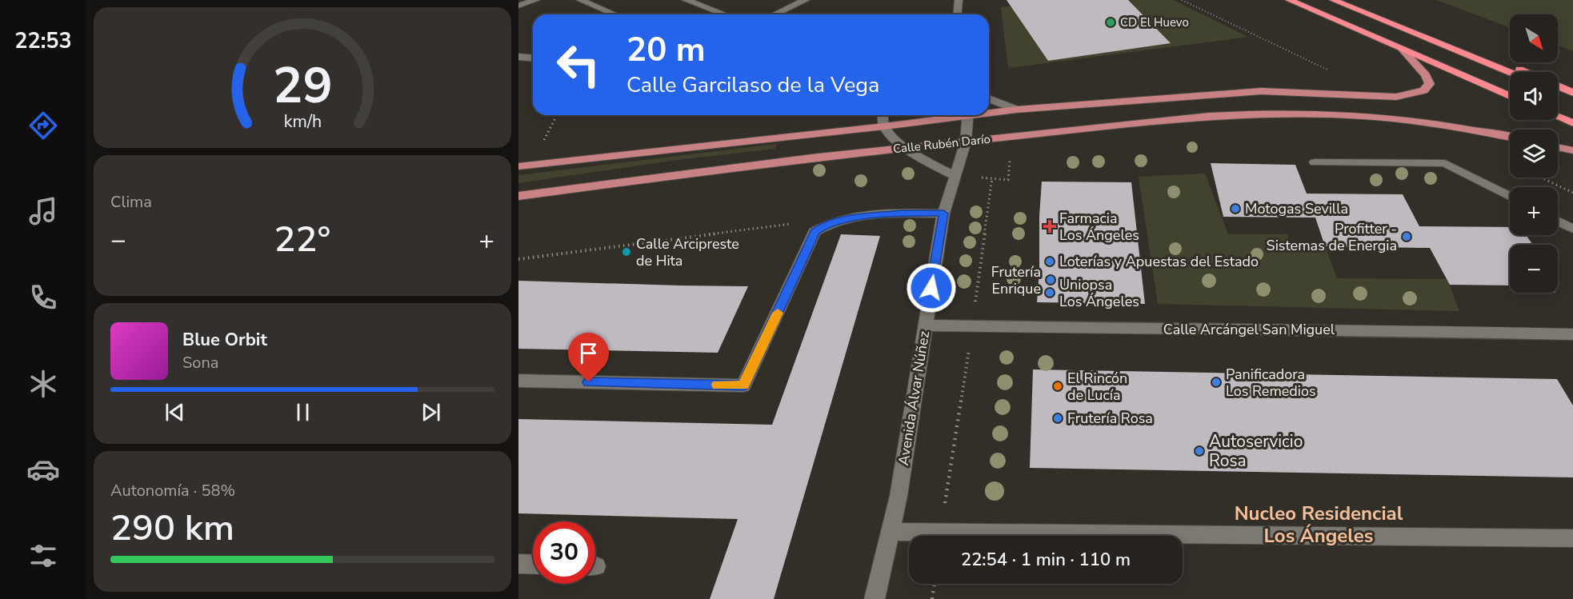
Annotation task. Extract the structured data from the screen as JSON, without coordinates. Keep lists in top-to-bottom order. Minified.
{"streets":{"main road":["Calle Rubén Darío"],"street":["Calle Arcángel San Miguel","Avenida Álvar Núñez"]},"crossings":[["Calle Rubén Darío","Avenida Álvar Núñez"],["Calle Arcángel San Miguel","Avenida Álvar Núñez"]],"districts":["Nucleo Residencial Los Ángeles"],"places":{"other":["CD El Huevo","Motogas Sevilla","Profitter - Sistemas de Energia","Calle Arcipreste de Hita","Loterías y Apuestas del Estado","Frutería Enrique","Uniopsa Los Ángeles","Panificadora Los Remedios","El Rincón de Lucía","Frutería Rosa","Autoservicio Rosa"],"health":["Farmacia Los Ángeles"]},"north":"bottom right","page":{"tabs":"22:53","map_buttons":["+","−"],"turn":["20 m","Calle Garcilaso de la Vega"],"tile":["Clima",["Autonomía · 58%","290 km"]],"heat":["−","22°","+"],"song":["Blue Orbit","Sona"],"limit":"30","trip":"22:54 · 1 min · 110 m","gauge":["29","km/h"]}}
